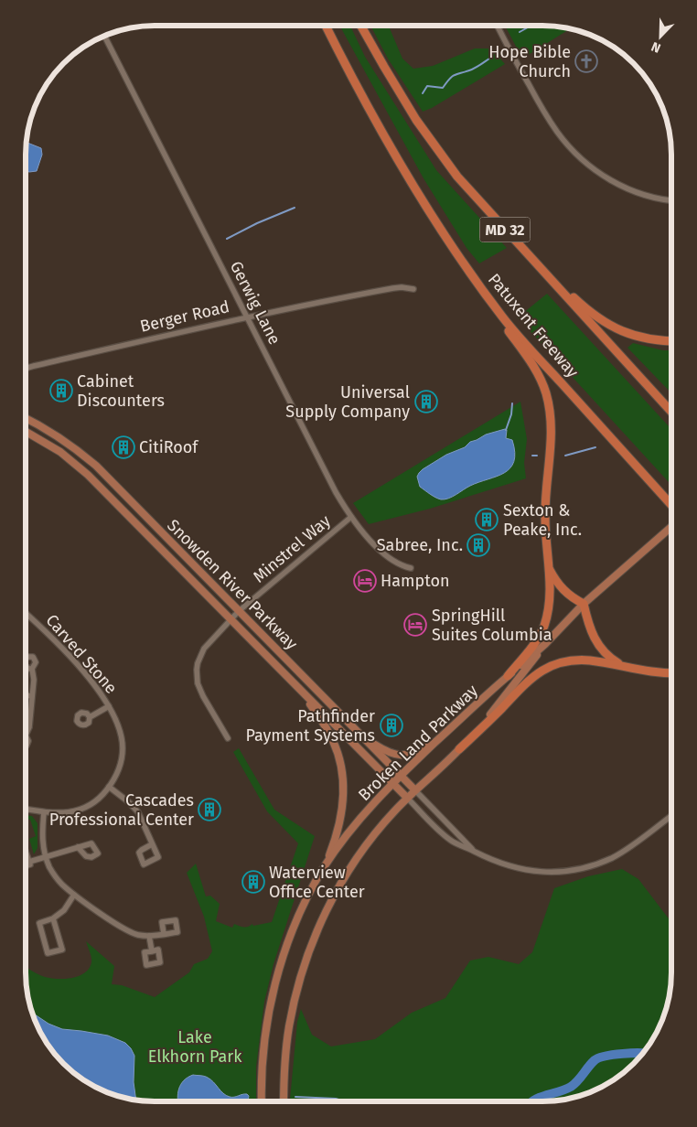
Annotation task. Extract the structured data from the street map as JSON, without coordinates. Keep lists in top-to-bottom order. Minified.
{"streets":{"highway":["MD 32","Patuxent Freeway"],"main road":["Snowden River Parkway","Broken Land Parkway"],"street":["Gerwig Lane","Berger Road","Minstrel Way","Carved Stone"]},"crossings":[["Gerwig Lane","Berger Road"],["Gerwig Lane","Minstrel Way"],["Minstrel Way","Snowden River Parkway"],["Snowden River Parkway","Broken Land Parkway"]],"parks":["Lake Elkhorn Park"],"places":{"church":["Hope Bible Church"],"building":["Cabinet Discounters","Universal Supply Company","CitiRoof","Sexton & Peake, Inc.","Sabree, Inc.","Pathfinder Payment Systems","Cascades Professional Center","Waterview Office Center"],"hotel":["Hampton","SpringHill Suites Columbia"]},"north":"bottom left"}
